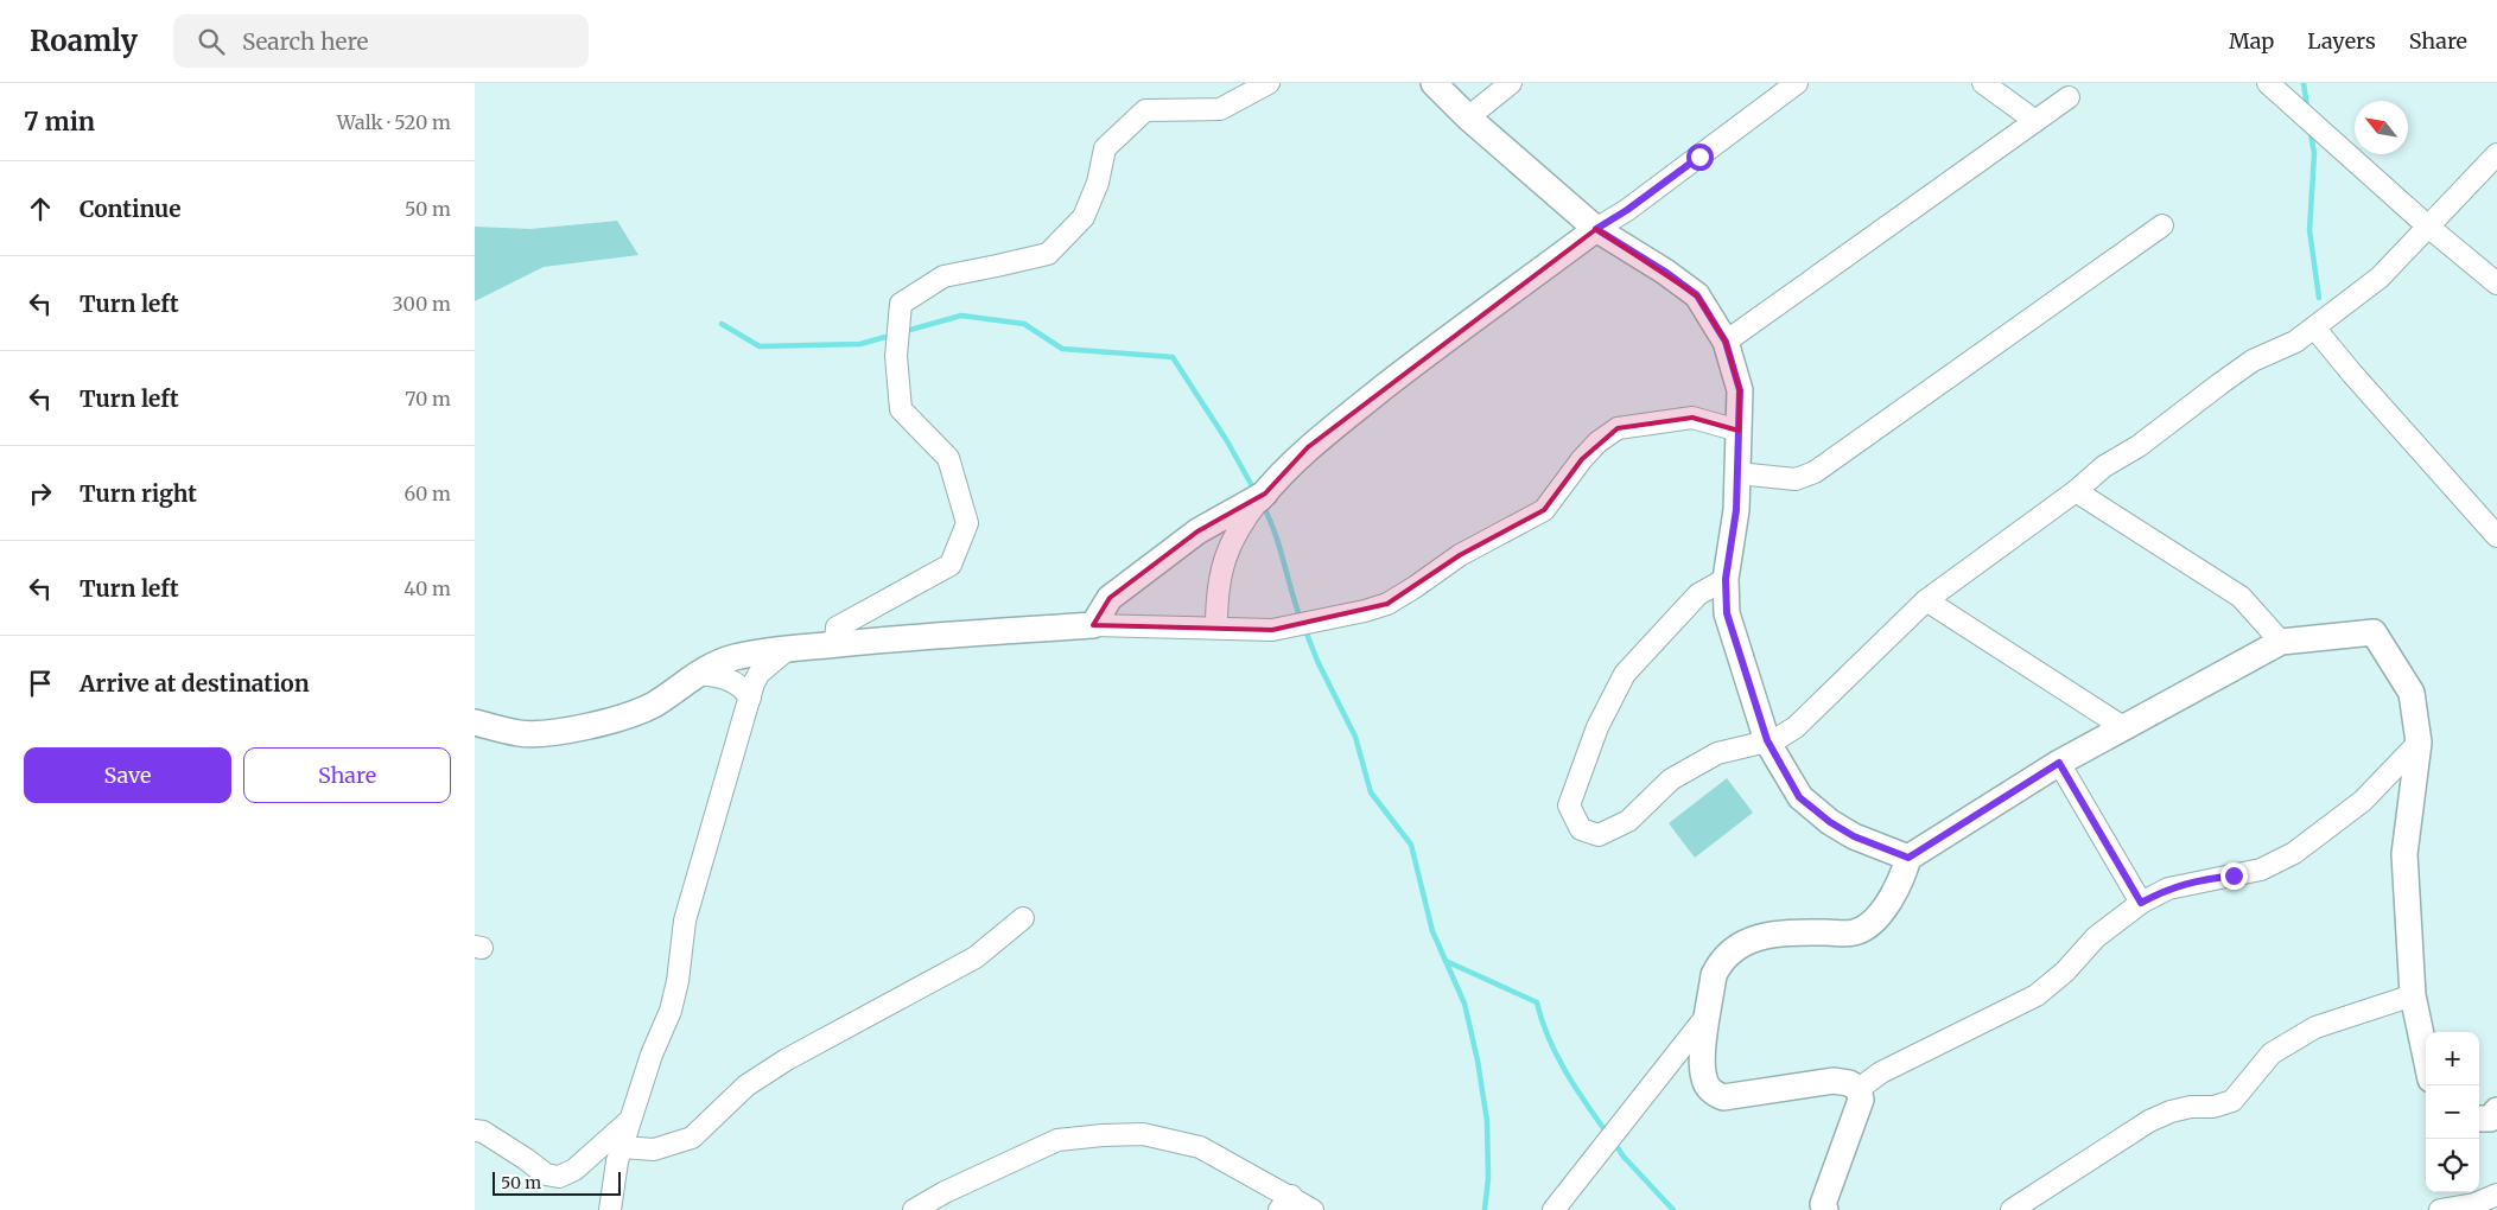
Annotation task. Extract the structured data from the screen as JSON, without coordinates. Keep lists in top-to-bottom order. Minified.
{"scale_bar":"50 m","north":"top left","page":{"header":"Roamly","search":"Search here","nav":["Map","Layers","Share"],"heading":["7 min","Walk · 520 m"],"list":[["Continue","50 m"],["Turn left","300 m"],["Turn left","70 m"],["Turn right","60 m"],["Turn left","40 m"],"Arrive at destination"],"buttons":["Save","Share"],"map_buttons":["+","−"],"scale":"50 m"}}
